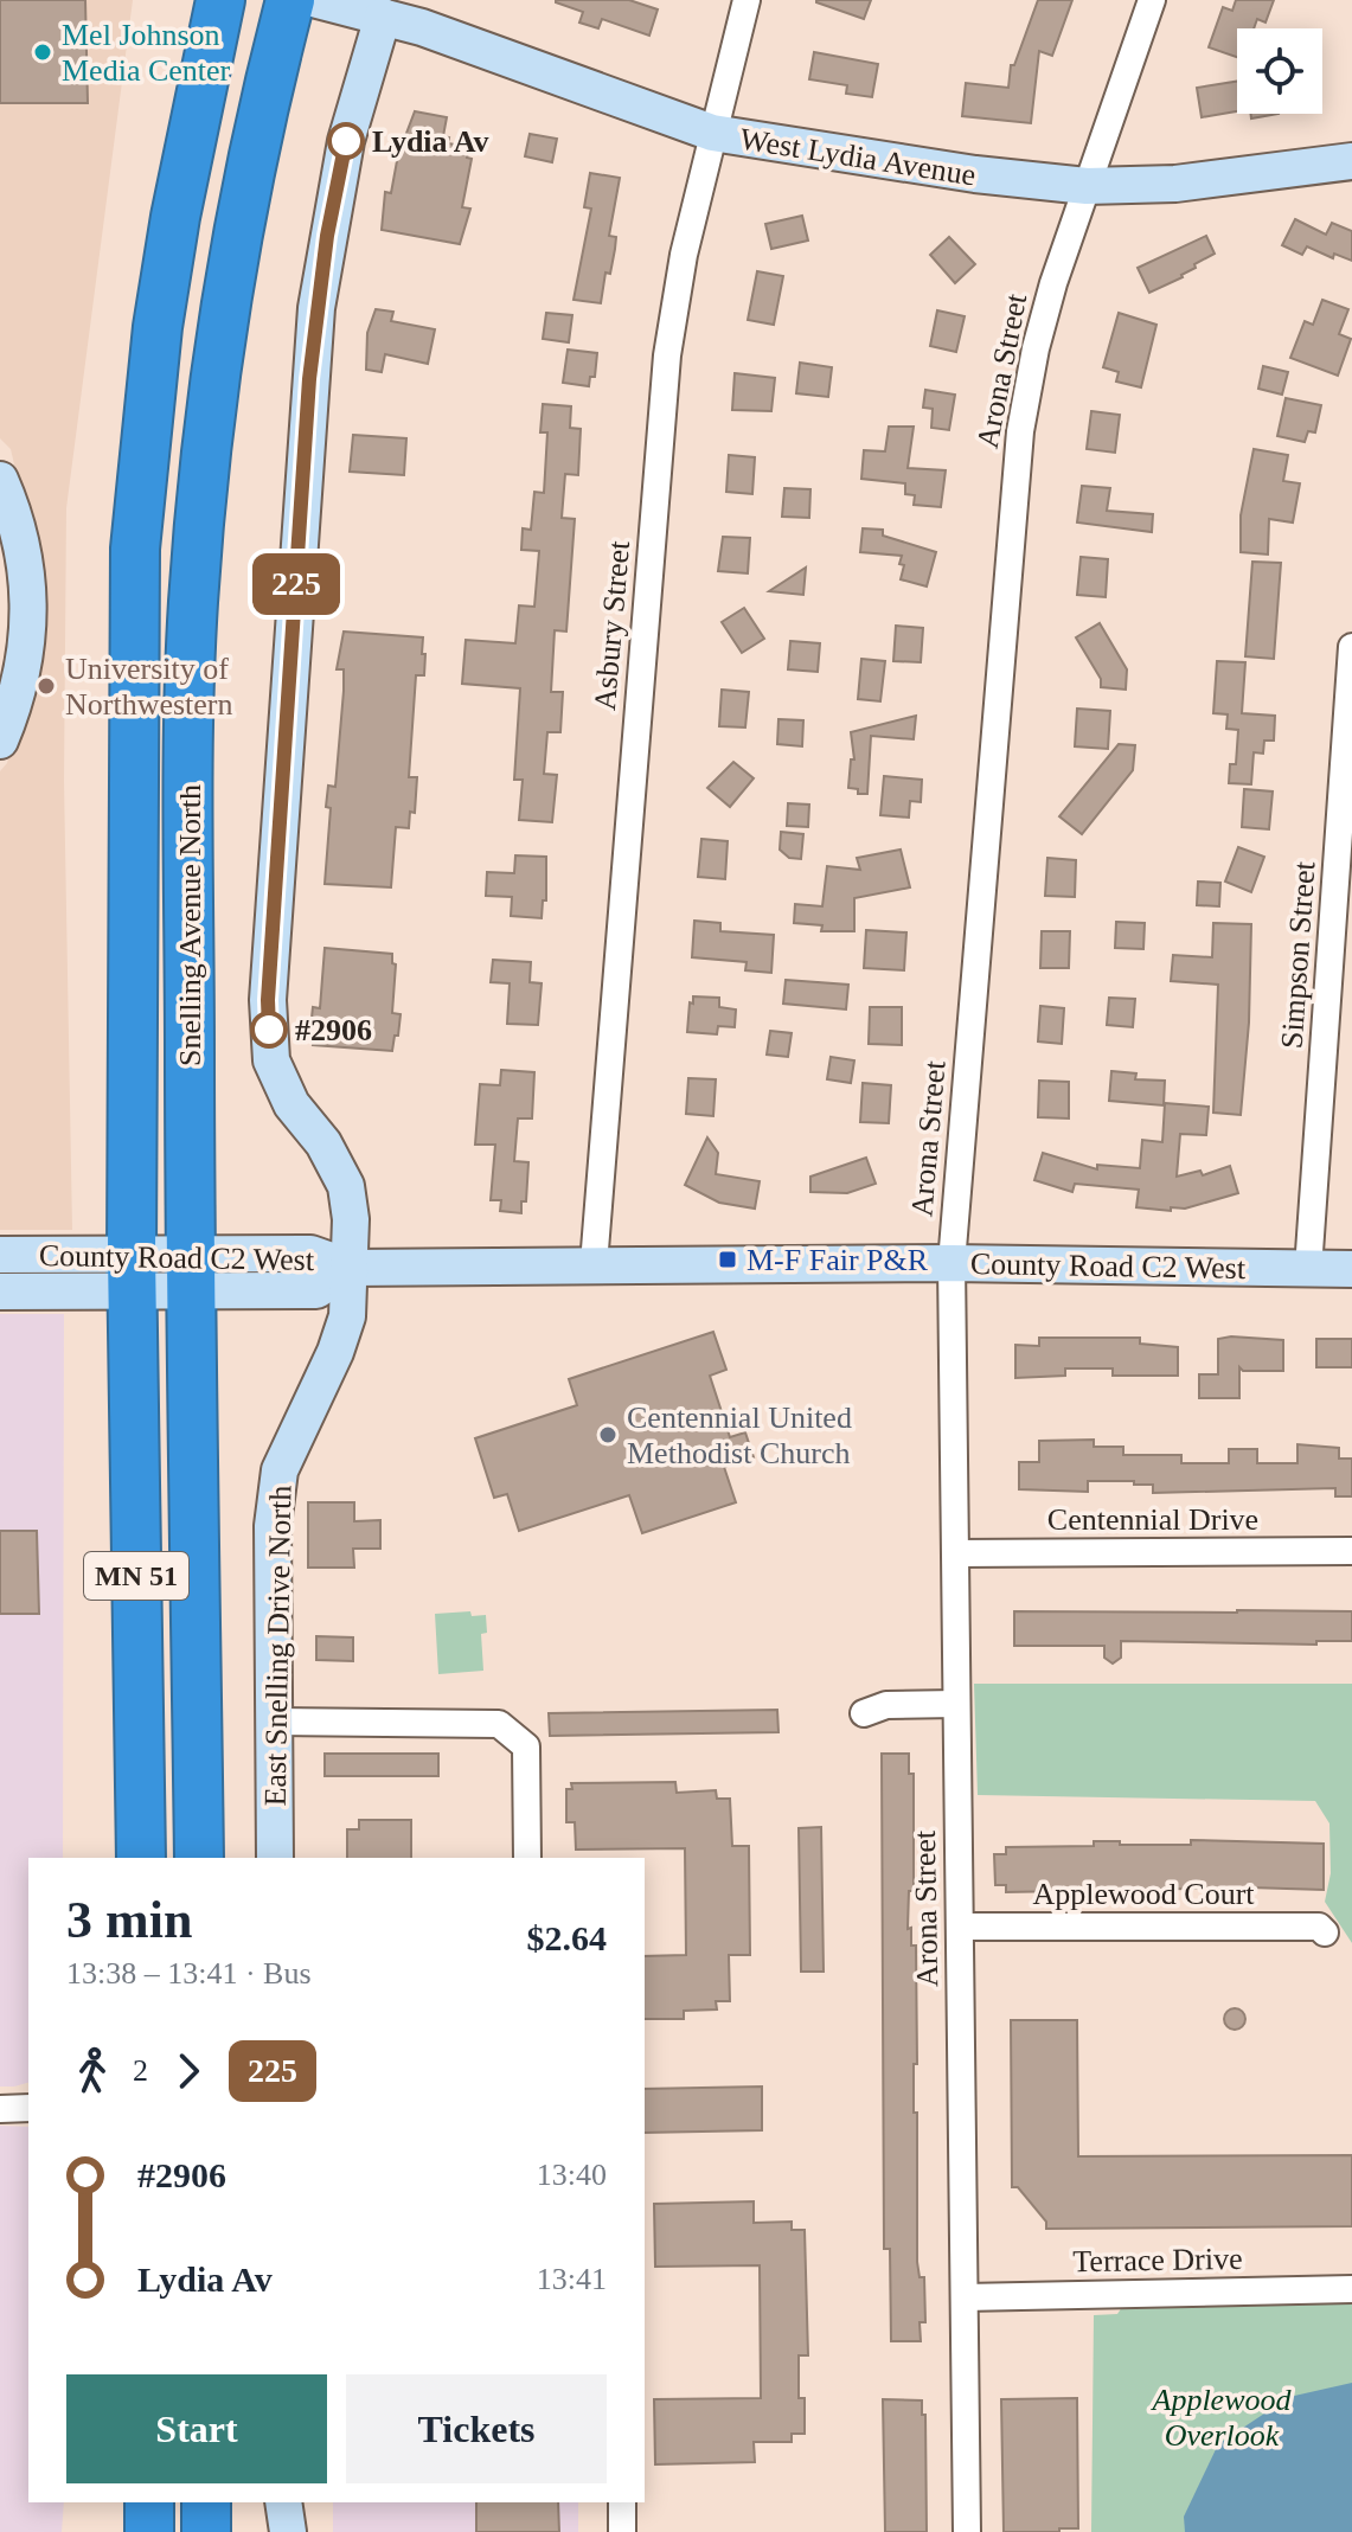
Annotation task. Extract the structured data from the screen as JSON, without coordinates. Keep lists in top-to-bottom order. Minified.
{"streets":{"highway":["Snelling Avenue North","MN 51"],"street":["West Lydia Avenue","Arona Street","Asbury Street","Simpson Street","County Road C2 West","Centennial Drive","East Snelling Drive North","Applewood Court","Terrace Drive"]},"crossings":[["West Lydia Avenue","Arona Street"],["West Lydia Avenue","Asbury Street"],["West Lydia Avenue","East Snelling Drive North"],["Arona Street","County Road C2 West"],["Arona Street","Centennial Drive"],["Arona Street","Applewood Court"],["Arona Street","Terrace Drive"],["Asbury Street","County Road C2 West"],["Snelling Avenue North","County Road C2 West"],["Simpson Street","County Road C2 West"],["County Road C2 West","East Snelling Drive North"]],"parks":["Applewood Overlook"],"places":{"other":["Mel Johnson Media Center","Lydia Av","University of Northwestern","#2906","Centennial United Methodist Church"],"transit":["M-F Fair P&R"]},"lines":["bus line 225"],"page":{"on_map":"225","heading":["3 min","13:38 – 13:41 · Bus","$2.64"],"legs":["2","225"],"list":[{"name":"#2906","value":"13:40"},{"name":"Lydia Av","value":"13:41"}],"buttons":["Start","Tickets"]}}
